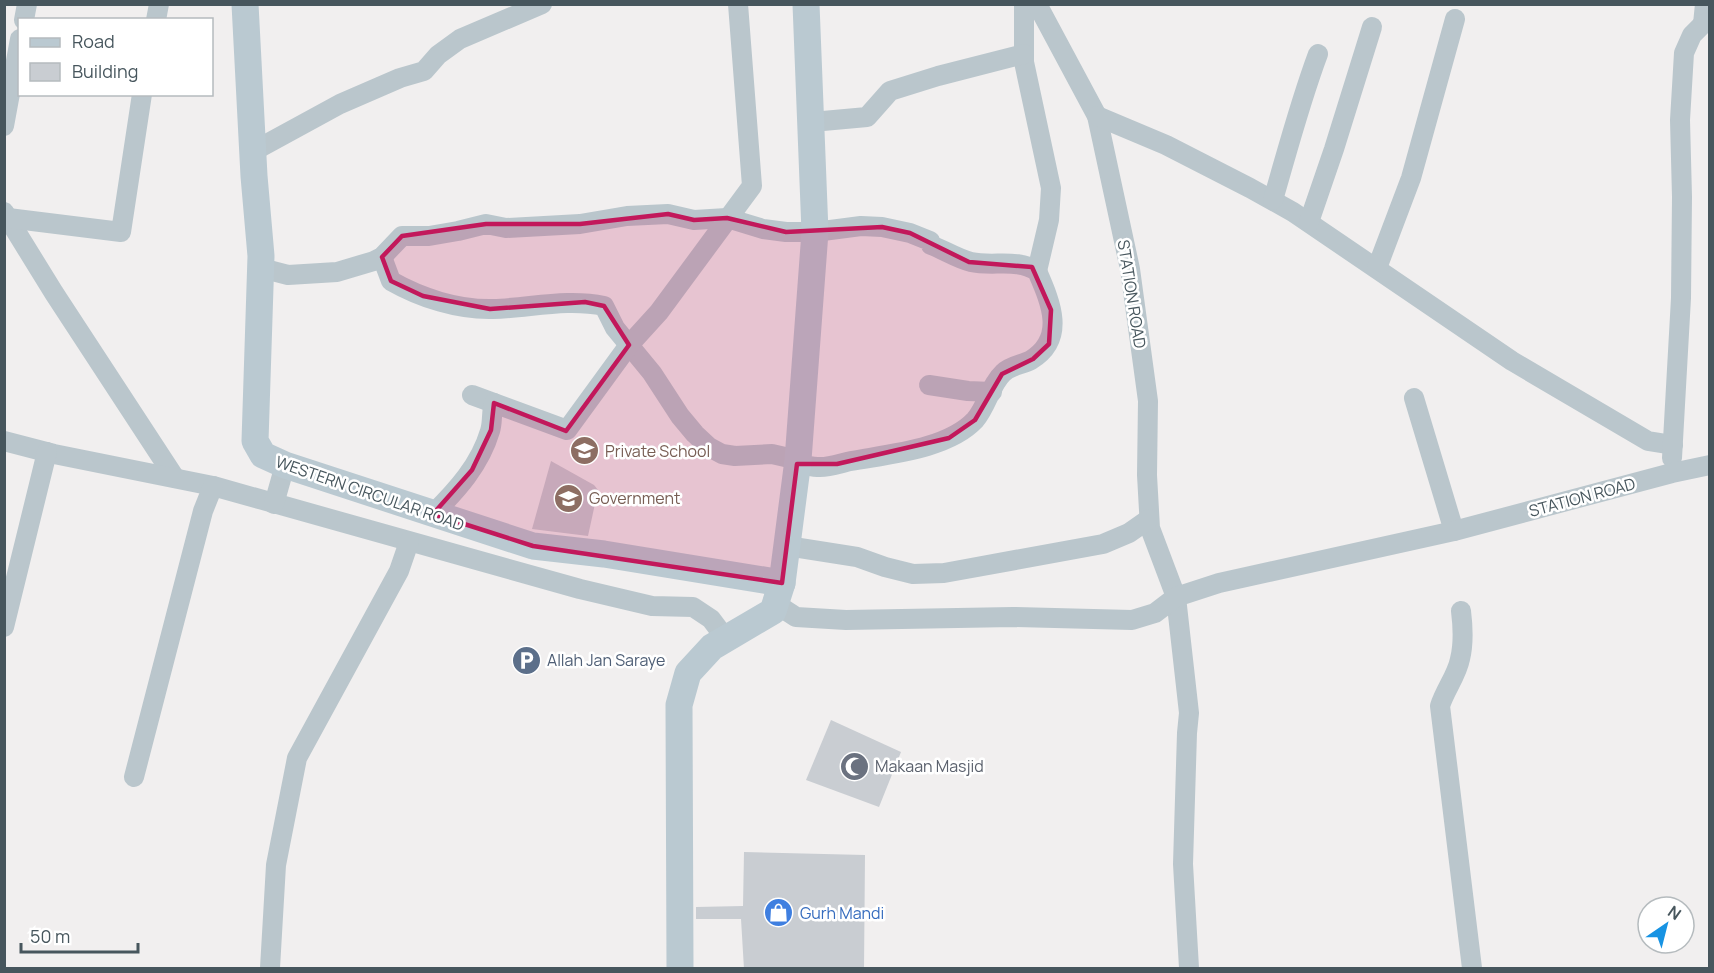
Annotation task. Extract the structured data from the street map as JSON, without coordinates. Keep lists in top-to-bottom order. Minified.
{"streets":{"main road":["WESTERN CIRCULAR ROAD"],"street":["STATION ROAD"]},"crossings":[["STATION ROAD","WESTERN CIRCULAR ROAD"]],"places":{"school or university":["Private School","Government"],"parking":["Allah Jan Saraye"],"mosque":["Makaan Masjid"],"shop":["Gurh Mandi"]},"legend":["Road","Building"],"scale_bar":"50 m","north":"top right"}
